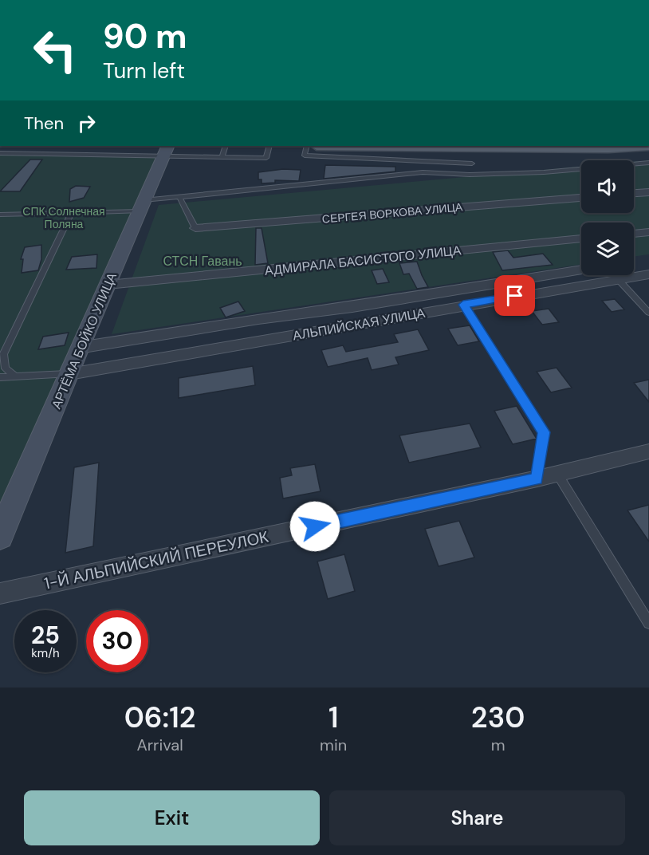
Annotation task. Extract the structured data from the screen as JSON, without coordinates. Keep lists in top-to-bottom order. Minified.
{"streets":{"main road":["АРТЁМА БОЙКО УЛИЦА"],"street":["СЕРГЕЯ ВОРКОВА УЛИЦА","АДМИРАЛА БАСИСТОГО УЛИЦА","АЛЬПИЙСКАЯ УЛИЦА","1-Й АЛЬПИЙСКИЙ ПЕРЕУЛОК"]},"crossings":[["АДМИРАЛА БАСИСТОГО УЛИЦА","АРТЁМА БОЙКО УЛИЦА"],["АЛЬПИЙСКАЯ УЛИЦА","АРТЁМА БОЙКО УЛИЦА"]],"parks":["СПК Солнечная Поляна","СТСН Гавань"],"page":{"turn":["90 m","Turn left"],"then":"Then","speed":"25 km/h","limit":"30","eta":["06:12","Arrival","1","min","230","m"],"buttons":["Exit","Share"]}}
